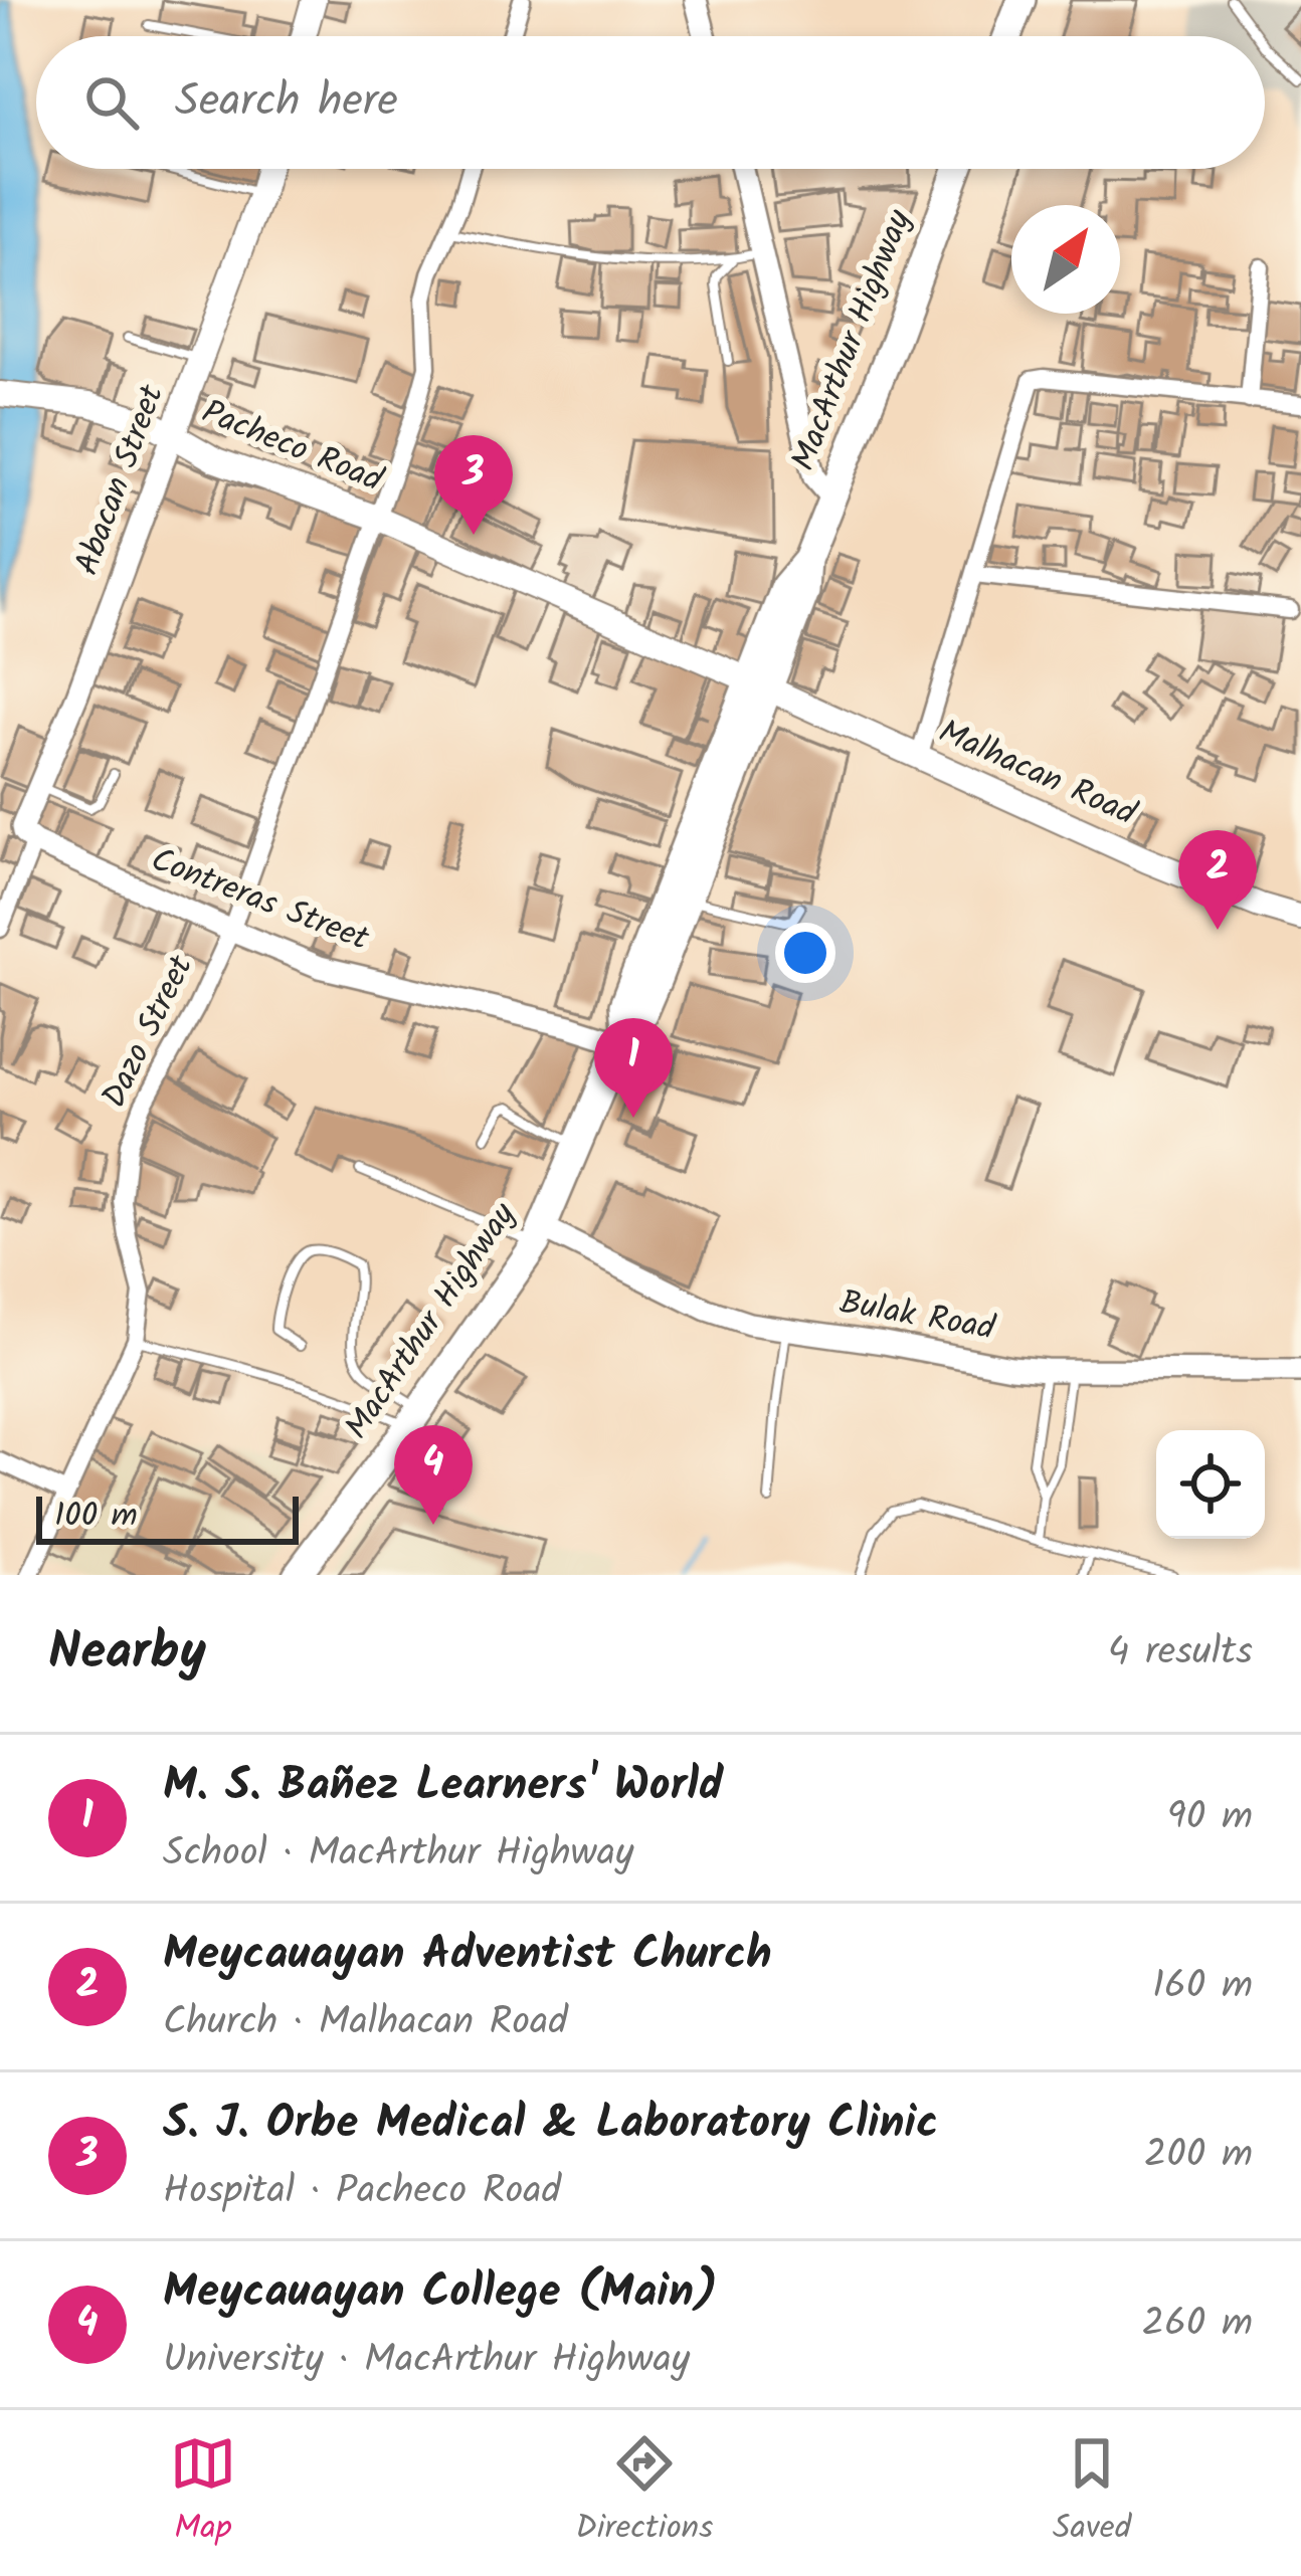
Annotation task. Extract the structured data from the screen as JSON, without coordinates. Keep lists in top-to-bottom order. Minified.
{"streets":{"highway":["MacArthur Highway"],"main road":["Pacheco Road","Abacan Street","Malhacan Road"],"street":["Contreras Street","Dazo Street","Bulak Road"]},"crossings":[["MacArthur Highway","Pacheco Road"],["MacArthur Highway","Malhacan Road"],["MacArthur Highway","Contreras Street"],["MacArthur Highway","Bulak Road"],["Pacheco Road","Abacan Street"],["Pacheco Road","Malhacan Road"],["Pacheco Road","Dazo Street"],["Abacan Street","Contreras Street"],["Contreras Street","Dazo Street"]],"scale_bar":"100 m","north":"top right","page":{"search":"Search here","pins":["3","2","1","4"],"scale":"100 m","heading":["Nearby","4 results"],"list":[{"mark":"1","name":"M. S. Bañez Learners' World","note":"School · MacArthur Highway","value":"90 m"},{"mark":"2","name":"Meycauayan Adventist Church","note":"Church · Malhacan Road","value":"160 m"},{"mark":"3","name":"S. J. Orbe Medical & Laboratory Clinic","note":"Hospital · Pacheco Road","value":"200 m"},{"mark":"4","name":"Meycauayan College (Main)","note":"University · MacArthur Highway","value":"260 m"}],"nav":["Map","Directions","Saved"]}}
